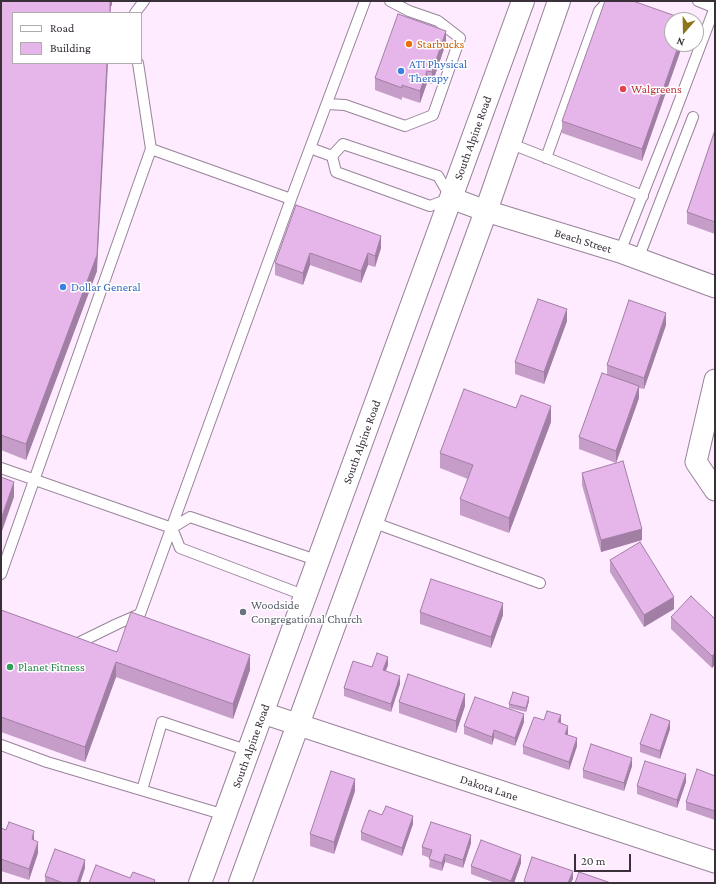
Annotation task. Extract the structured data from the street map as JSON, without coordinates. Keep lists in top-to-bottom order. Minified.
{"streets":{"main road":["South Alpine Road"],"street":["Beach Street","Dakota Lane"]},"crossings":[["South Alpine Road","Beach Street"],["South Alpine Road","Dakota Lane"]],"places":["Starbucks","ATI Physical Therapy","Walgreens","Dollar General","Woodside Congregational Church","Planet Fitness"],"legend":["Road","Building"],"scale_bar":"20 m","north":"bottom"}
